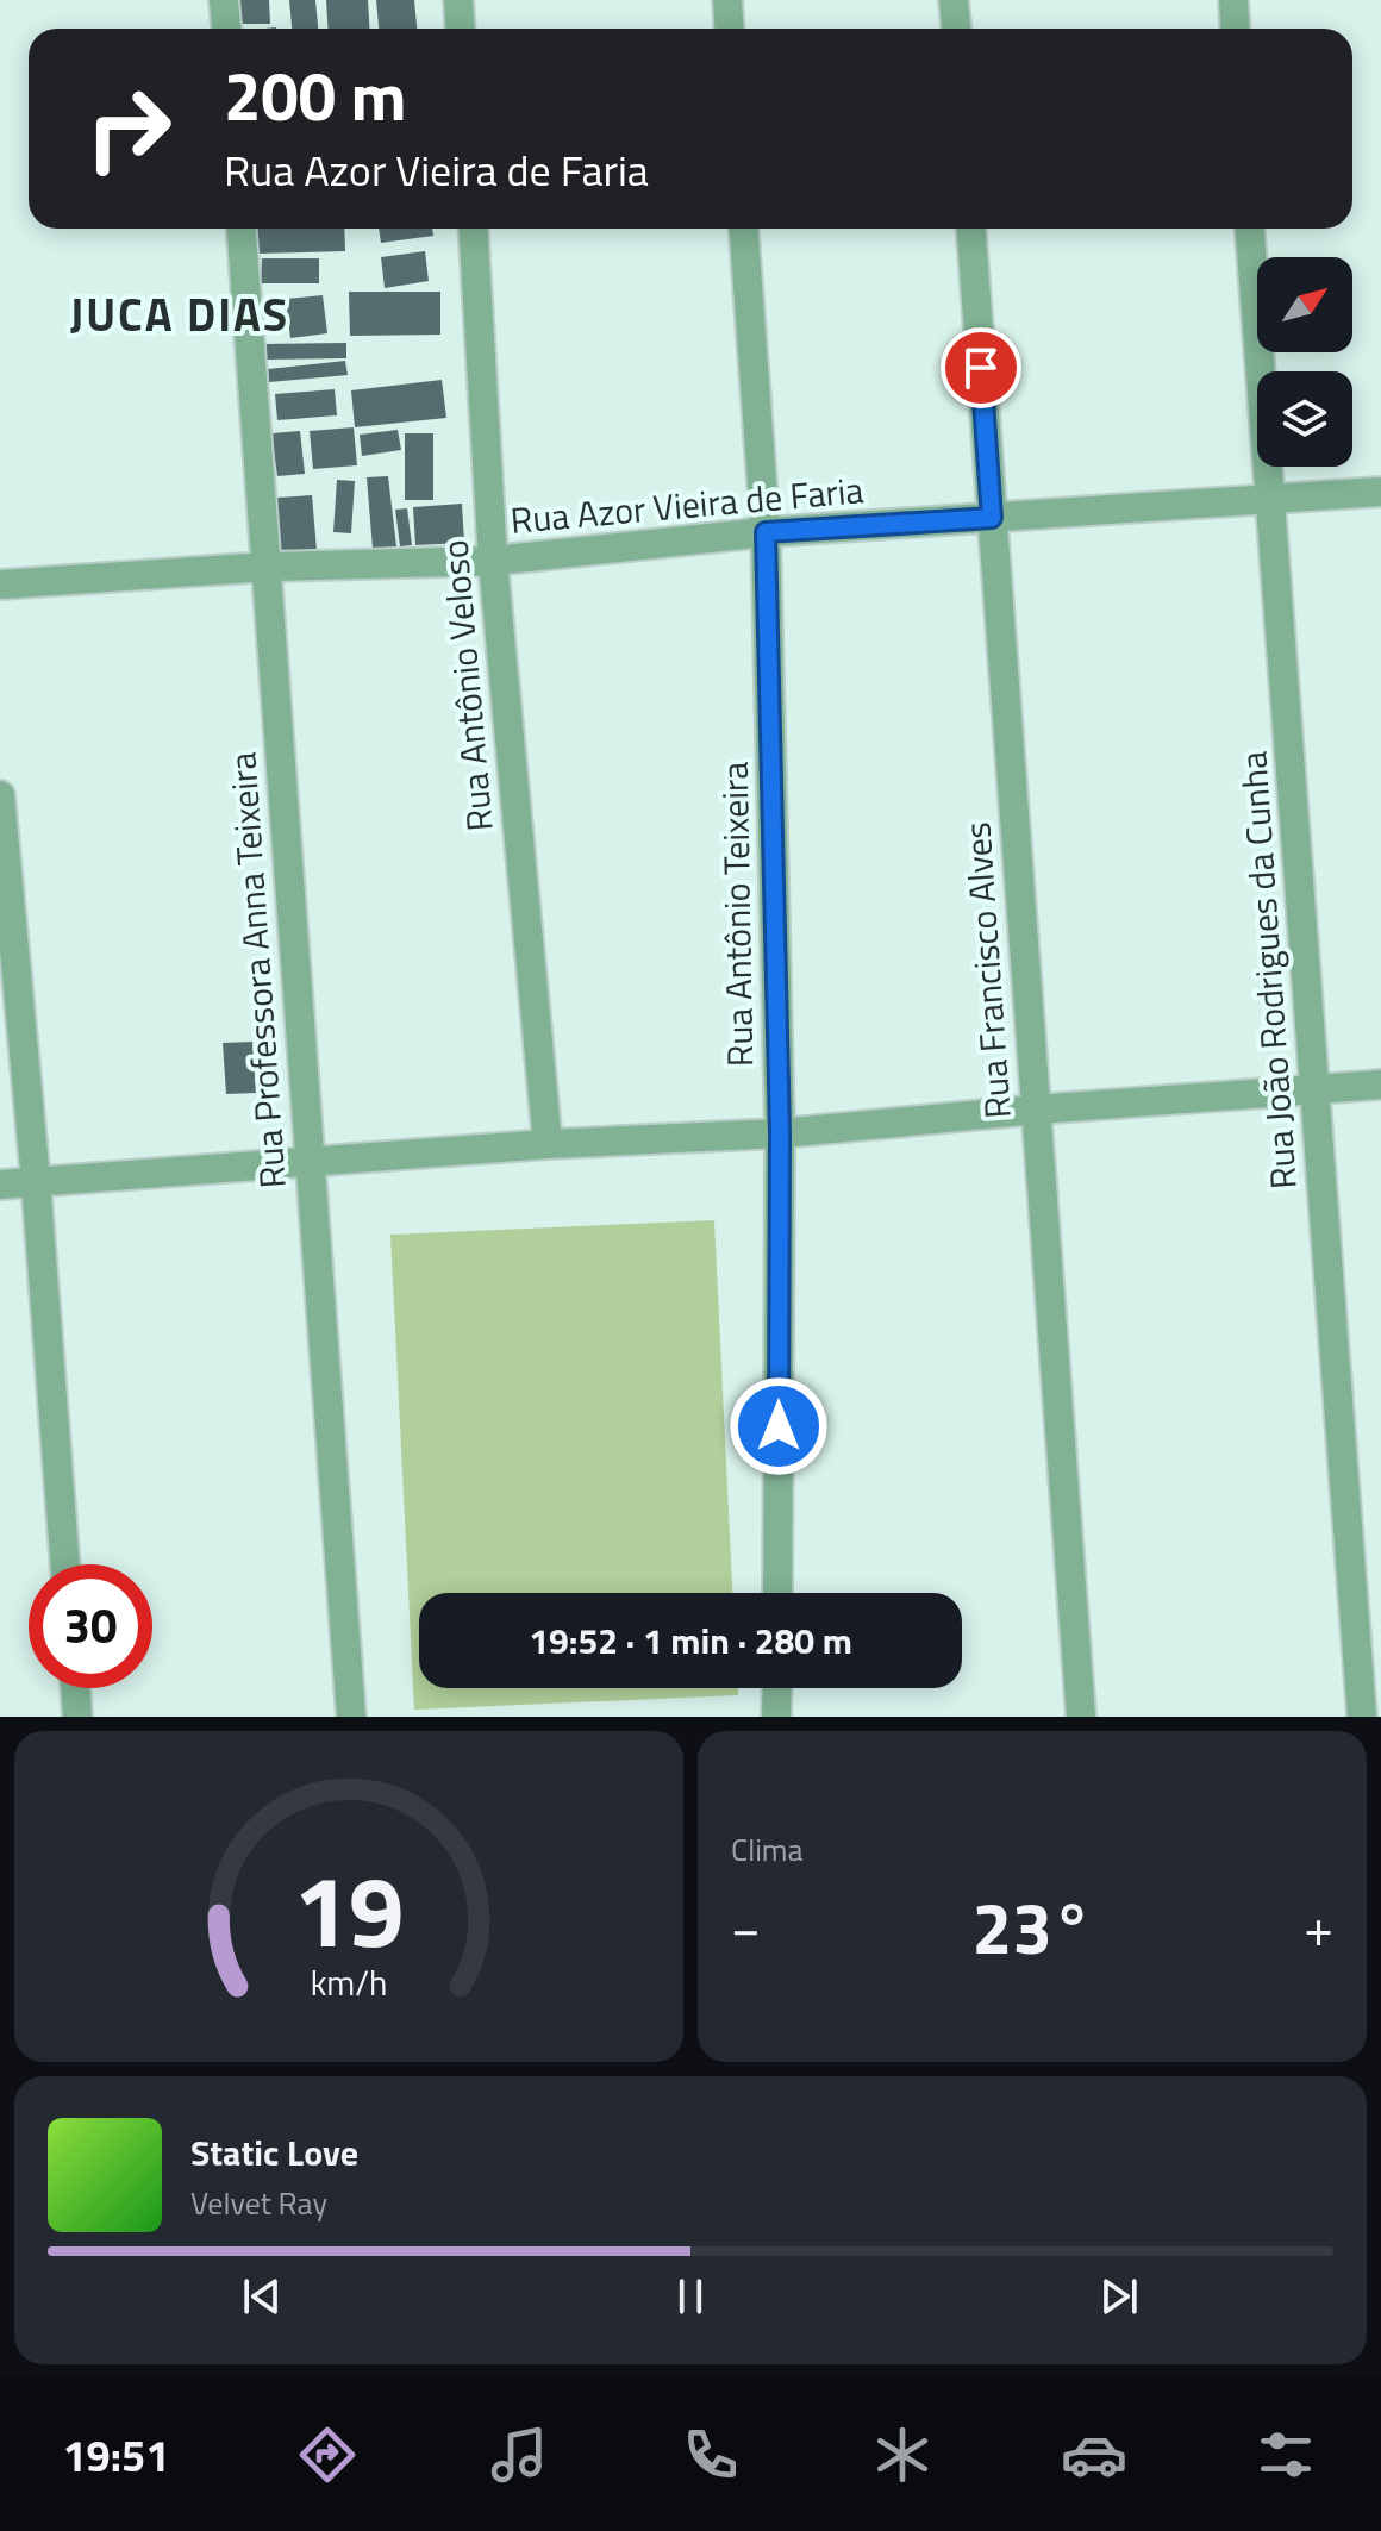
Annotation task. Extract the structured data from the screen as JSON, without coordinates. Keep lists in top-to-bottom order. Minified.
{"streets":{"street":["Rua Azor Vieira de Faria","Rua Antônio Veloso","Rua Antônio Teixeira","Rua Professora Anna Teixeira","Rua Francisco Alves","Rua João Rodrigues da Cunha"]},"crossings":[["Rua Azor Vieira de Faria","Rua Antônio Veloso"],["Rua Azor Vieira de Faria","Rua Antônio Teixeira"],["Rua Azor Vieira de Faria","Rua Professora Anna Teixeira"],["Rua Azor Vieira de Faria","Rua Francisco Alves"],["Rua Azor Vieira de Faria","Rua João Rodrigues da Cunha"]],"districts":["JUCA DIAS"],"north":"top right","page":{"turn":["200 m","Rua Azor Vieira de Faria"],"limit":"30","trip":"19:52 · 1 min · 280 m","tile":"Clima","heat":["−","23°","+"],"song":["Static Love","Velvet Ray"],"tabs":"19:51","gauge":["19","km/h"]}}
